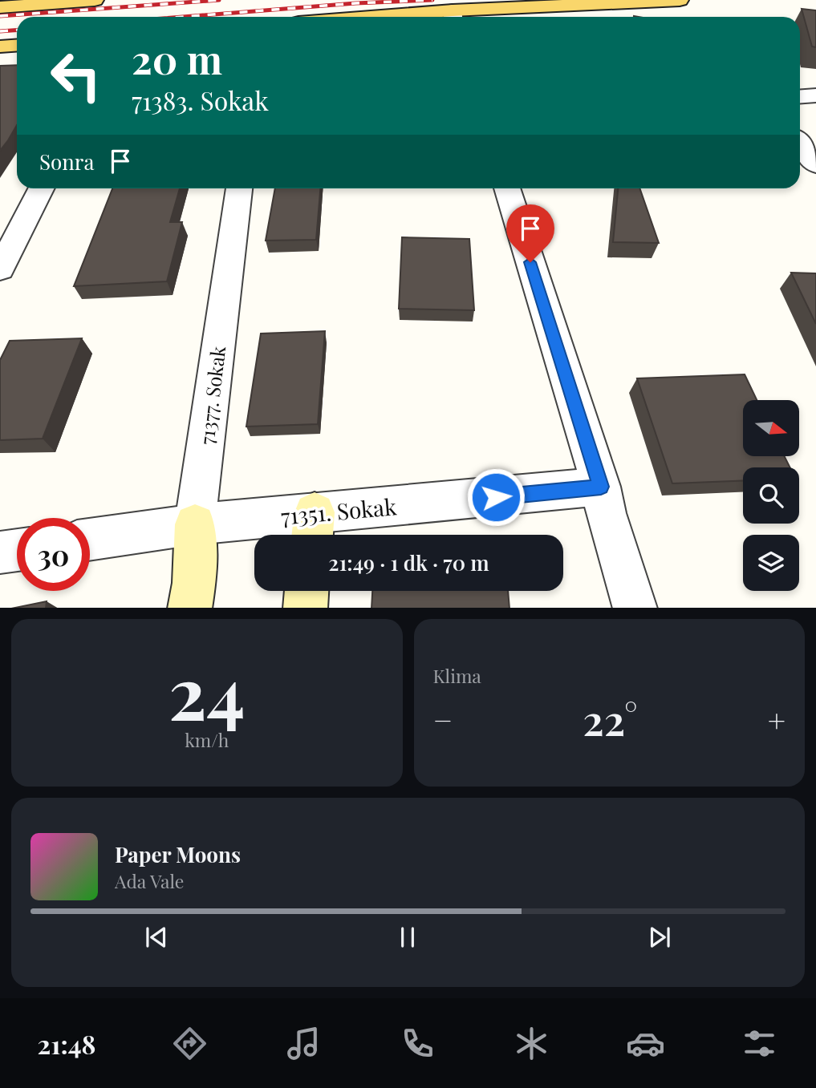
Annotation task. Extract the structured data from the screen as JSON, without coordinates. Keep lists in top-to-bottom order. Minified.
{"streets":{"street":["71377. Sokak","71351. Sokak"]},"crossings":[["71377. Sokak","71351. Sokak"]],"north":"right","page":{"turn":["20 m","71383. Sokak"],"then":"Sonra","limit":"30","trip":"21:49 · 1 dk · 70 m","tile":[["24","km/h"],"Klima"],"heat":["−","22°","+"],"song":["Paper Moons","Ada Vale"],"tabs":"21:48"}}
